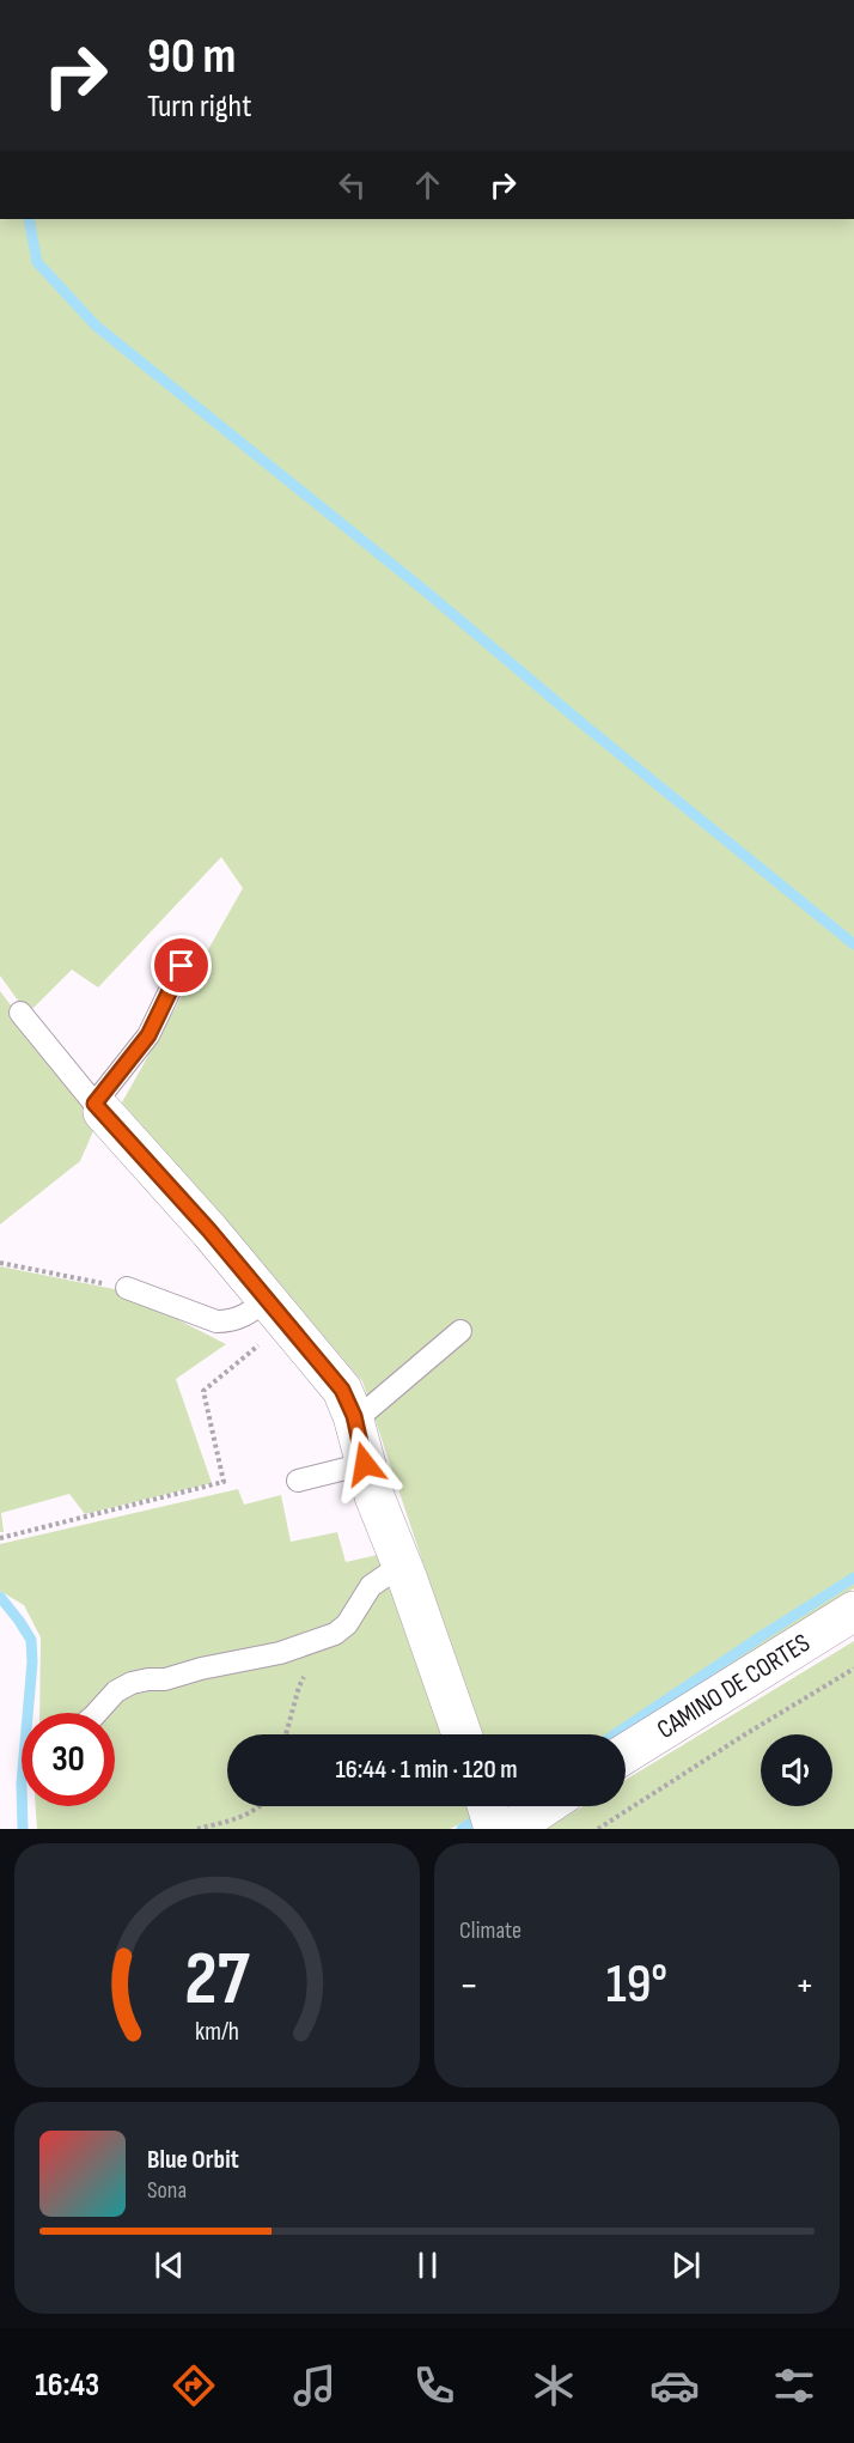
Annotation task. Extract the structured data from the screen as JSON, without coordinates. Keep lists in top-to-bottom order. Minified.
{"streets":{"street":["CAMINO DE CORTES"]},"page":{"turn":["90 m","Turn right"],"limit":"30","trip":"16:44 · 1 min · 120 m","tile":"Climate","heat":["−","19°","+"],"song":["Blue Orbit","Sona"],"tabs":"16:43","gauge":["27","km/h"]}}
